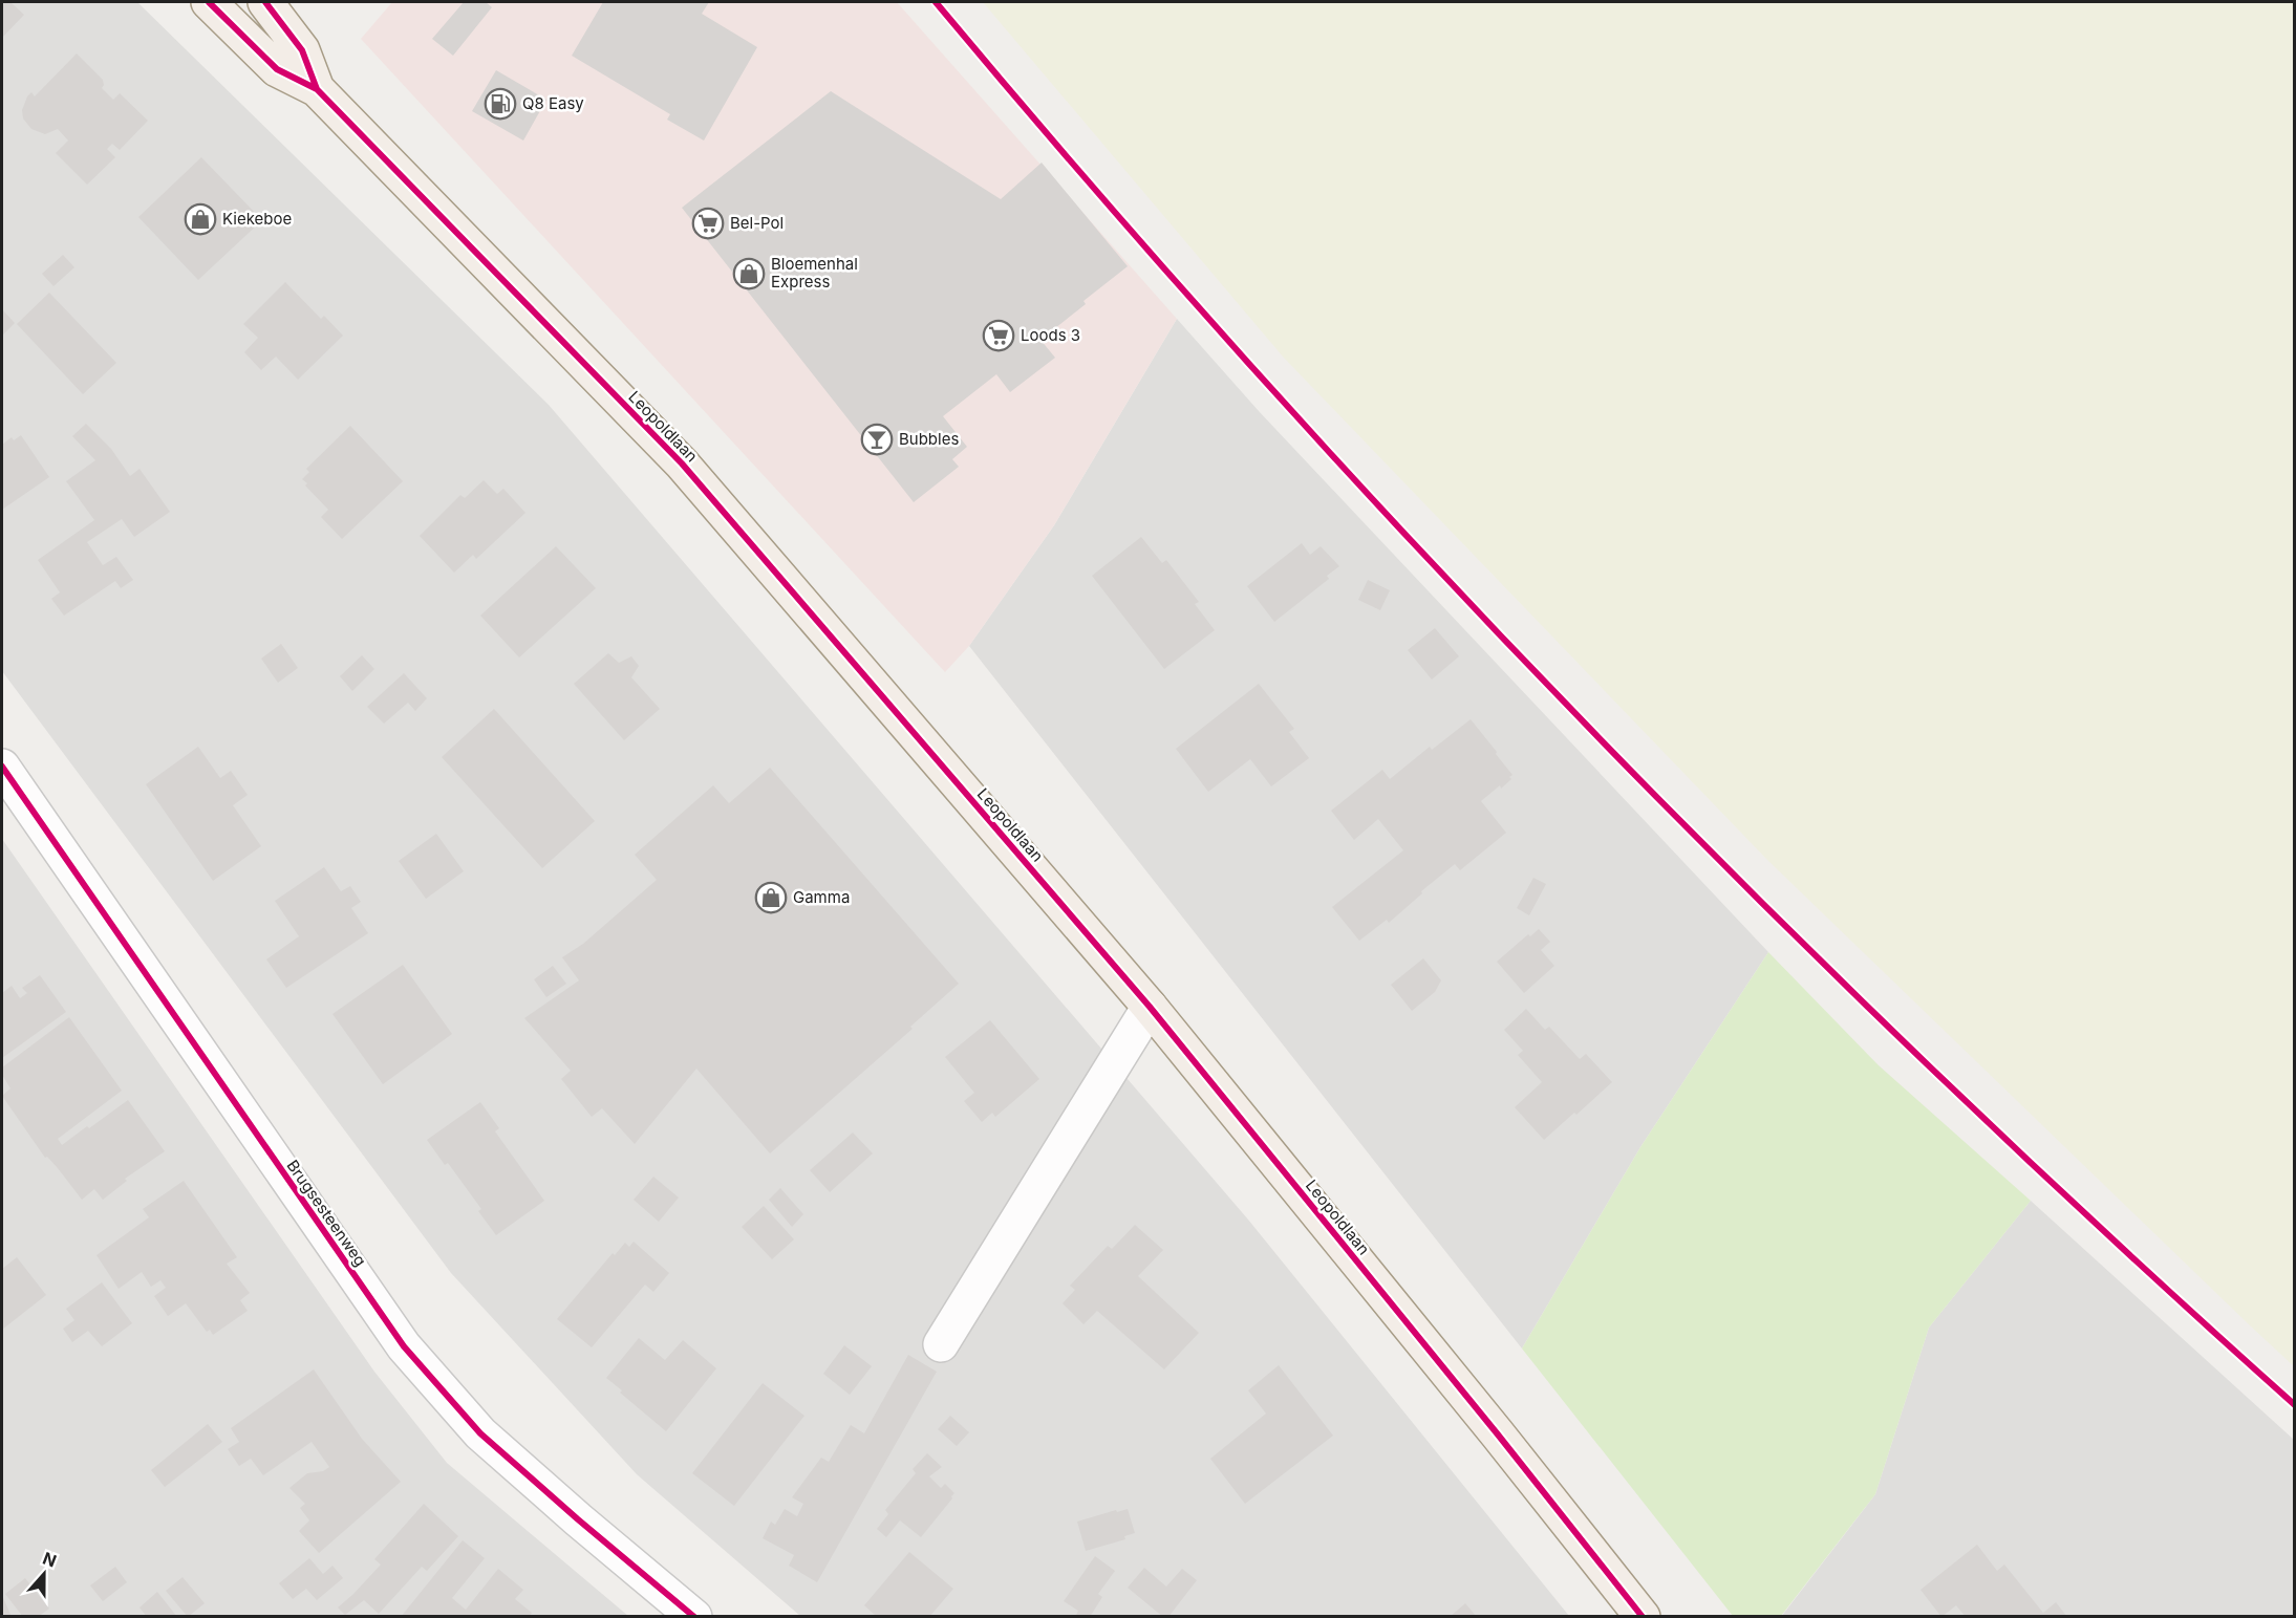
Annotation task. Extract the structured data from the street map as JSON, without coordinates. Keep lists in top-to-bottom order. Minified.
{"streets":{"main road":["Leopoldlaan"],"street":["Brugsesteenweg"]},"places":{"fuel station":["Q8 Easy"],"shop":["Kiekeboe","Bloemenhal Express","Gamma"],"supermarket":["Bel-Pol","Loods 3"],"bar":["Bubbles"]},"north":"top"}
